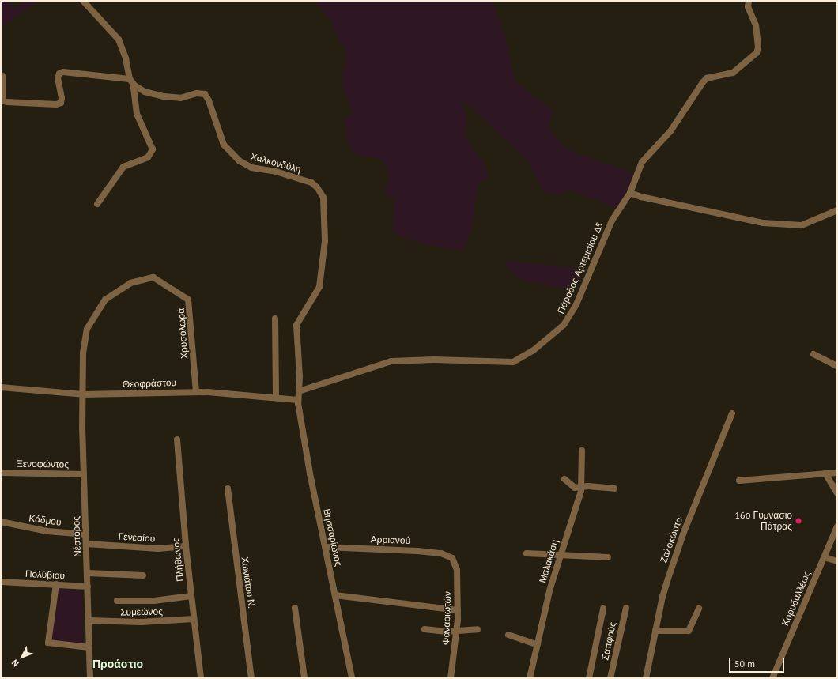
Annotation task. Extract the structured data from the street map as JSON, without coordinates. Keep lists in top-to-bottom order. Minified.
{"streets":{"street":["Χαλκονδύλη","Πάροδος Αρτεμισίου Δ5","Χρυσολωρά","Θεοφράστου","Ξενοφώντος","Κάδμου","Νέστορος","Γενεσίου","Βησσαρίωνος","Αρριανού","Ζαλοκώστα","Πλήθωνος","Μαλακάση","Πολύβιου","Χωνιάτου Ν.","Κορυδαλλέως","Συμεώνος","Φαναριωτών","Σαπφούς"]},"crossings":[["Χαλκονδύλη","Πάροδος Αρτεμισίου Δ5"],["Χαλκονδύλη","Θεοφράστου"],["Χαλκονδύλη","Βησσαρίωνος"],["Χρυσολωρά","Θεοφράστου"],["Χρυσολωρά","Νέστορος"],["Θεοφράστου","Νέστορος"],["Θεοφράστου","Βησσαρίωνος"],["Ξενοφώντος","Νέστορος"],["Κάδμου","Νέστορος"],["Νέστορος","Γενεσίου"],["Νέστορος","Πολύβιου"],["Νέστορος","Συμεώνος"],["Γενεσίου","Πλήθωνος"],["Βησσαρίωνος","Αρριανού"],["Αρριανού","Φαναριωτών"],["Πλήθωνος","Συμεώνος"]],"districts":["Προάστιο"],"places":["16ο Γυμνάσιο Πάτρας"],"scale_bar":"50 m","north":"bottom left"}
